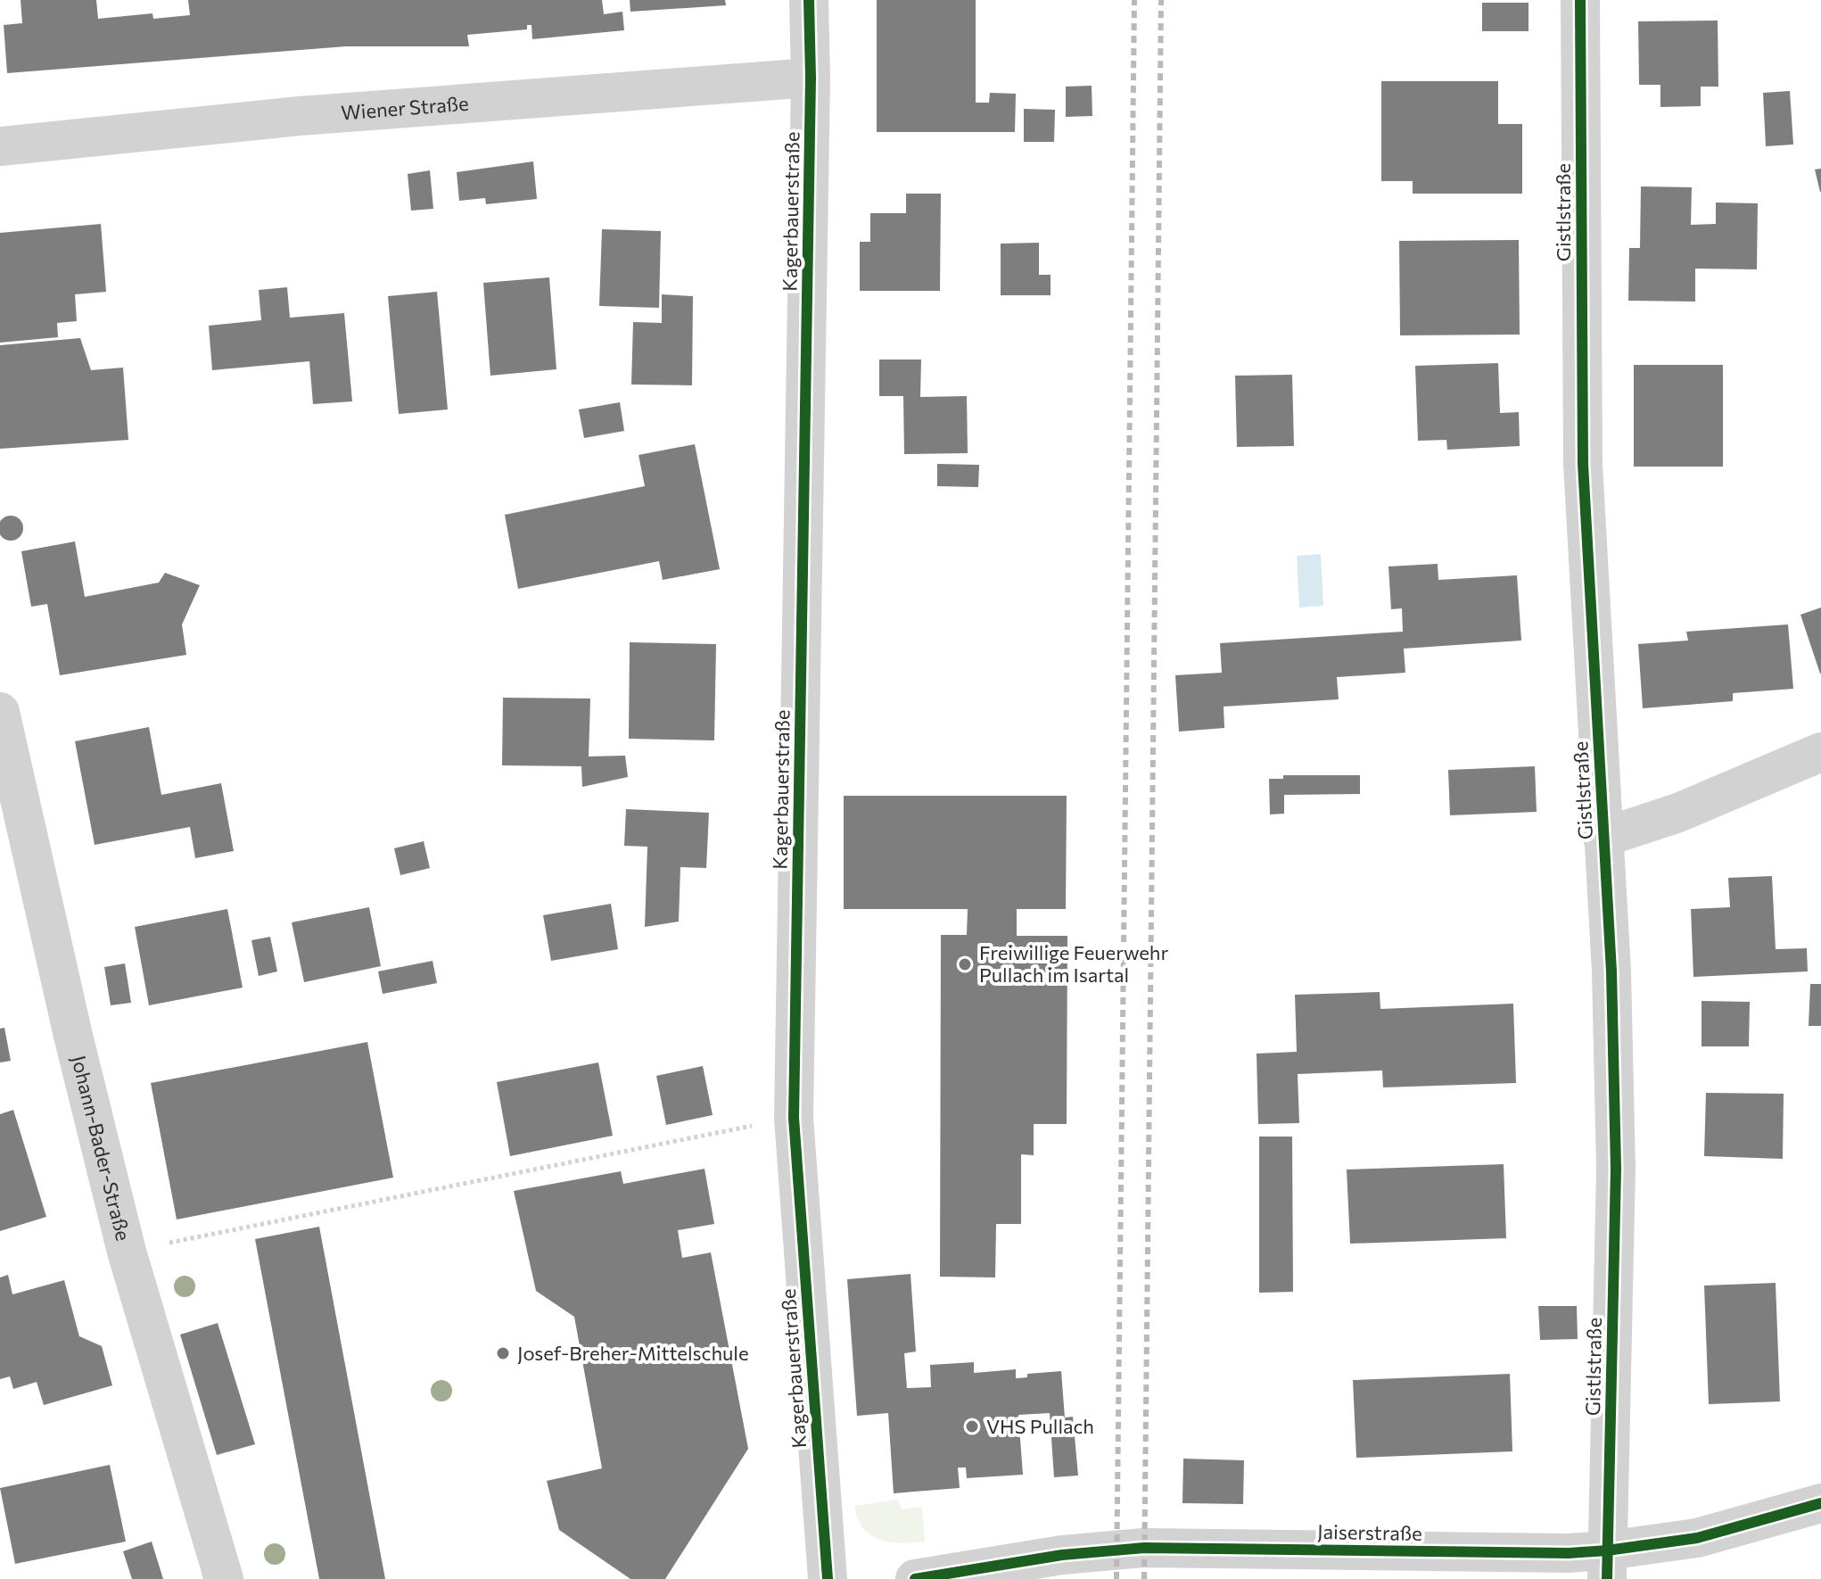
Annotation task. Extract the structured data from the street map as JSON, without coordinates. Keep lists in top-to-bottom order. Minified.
{"streets":{"street":["Wiener Straße","Kagerbauerstraße","Gistlstraße","Johann-Bader-Straße","Jaiserstraße"]},"crossings":[["Wiener Straße","Kagerbauerstraße"],["Gistlstraße","Jaiserstraße"]],"places":["Freiwillige Feuerwehr Pullach im Isartal","Josef-Breher-Mittelschule","VHS Pullach"]}
